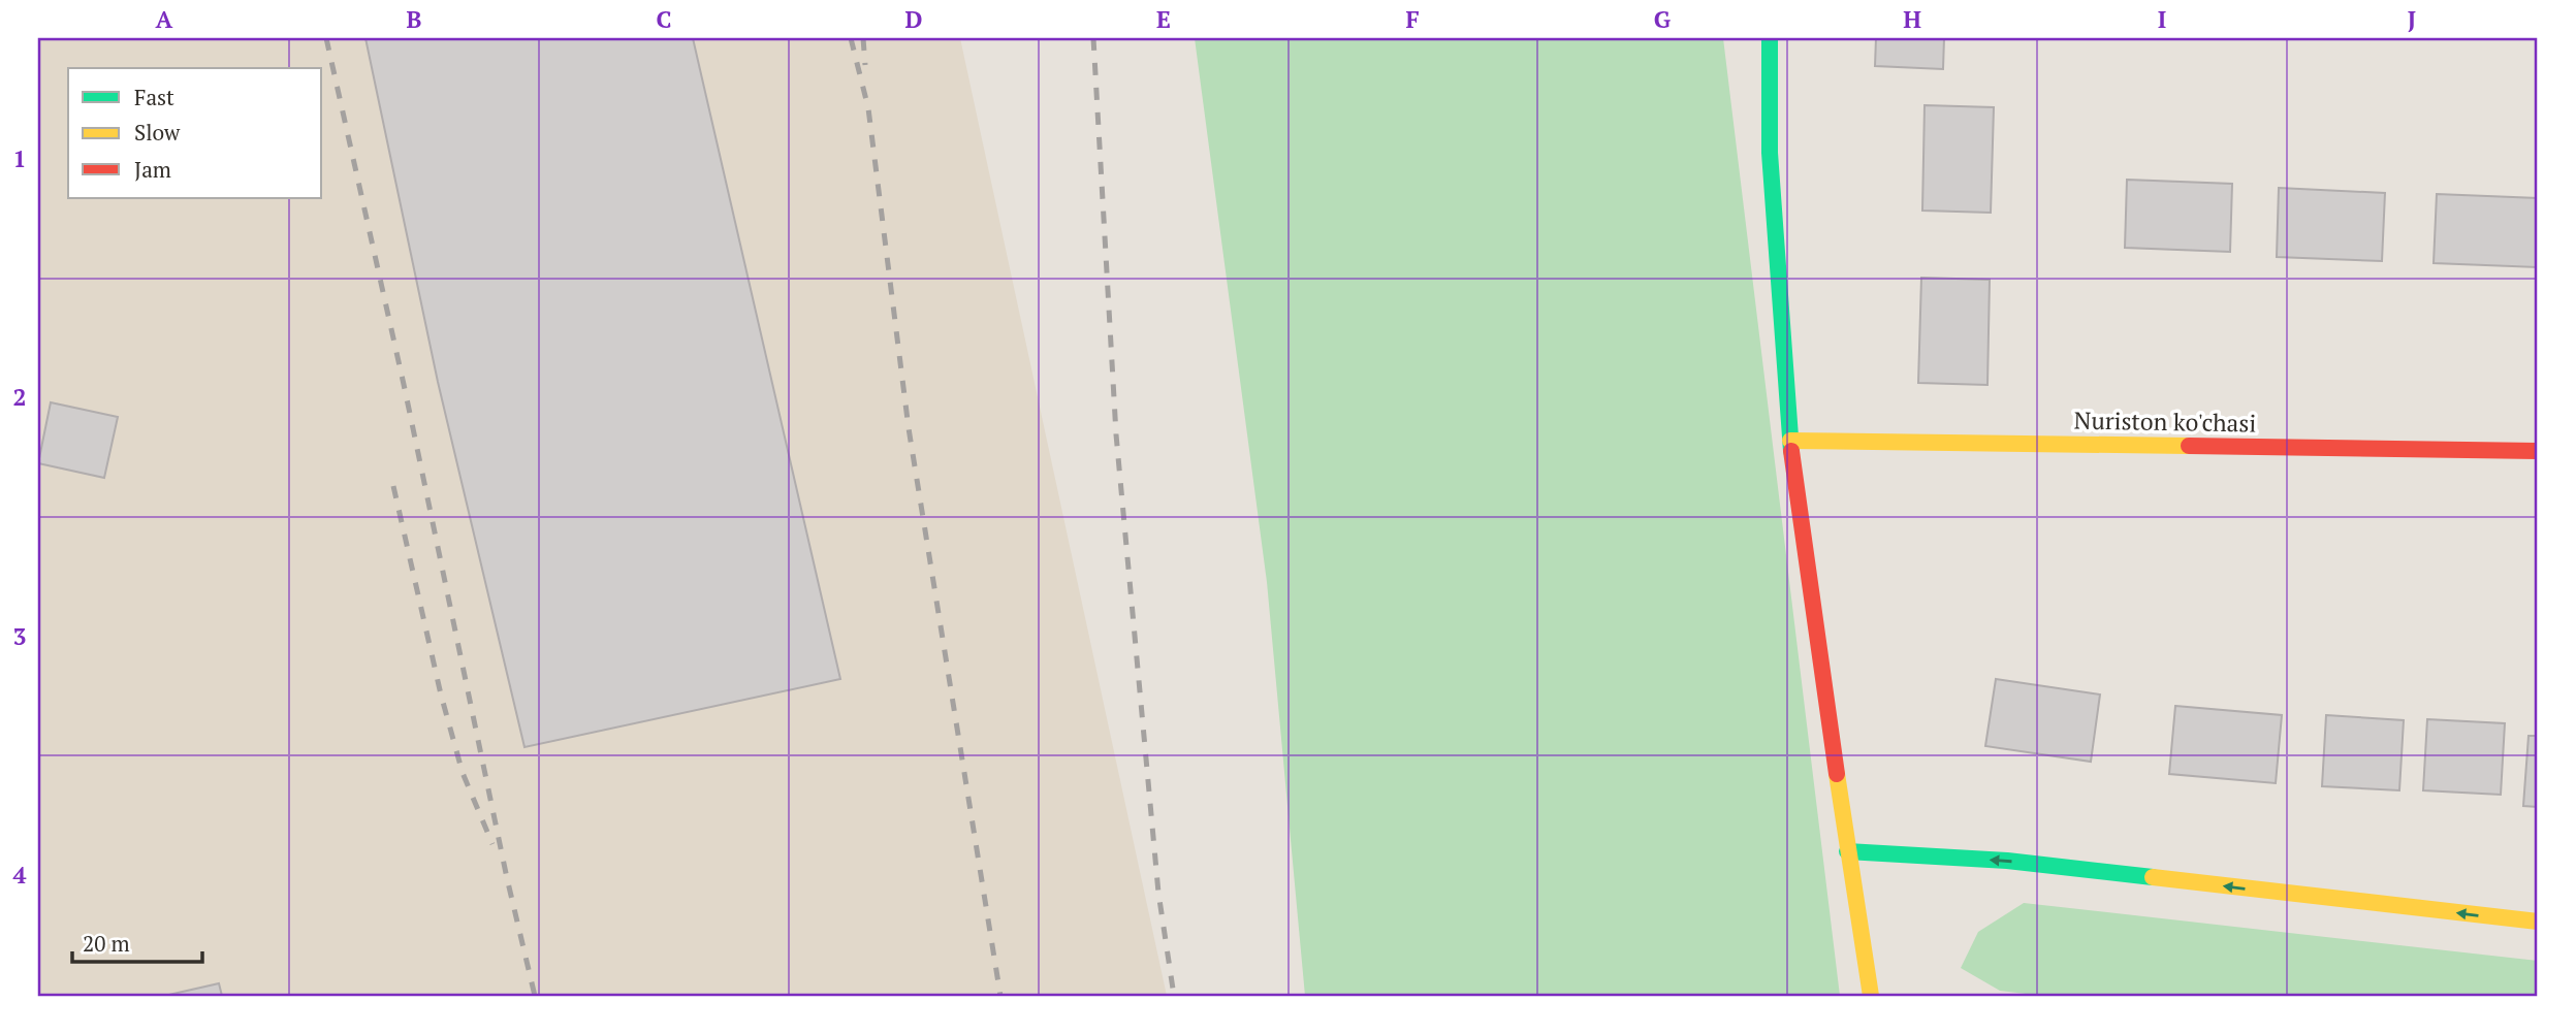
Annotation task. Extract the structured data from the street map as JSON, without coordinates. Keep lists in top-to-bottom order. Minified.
{"streets":{"street":["Nuriston ko'chasi"]},"legend":["Fast","Slow","Jam"],"scale_bar":"20 m","grid":{"columns":["A","B","C","D","E","F","G","H","I","J"],"rows":["1","2","3","4"]}}
